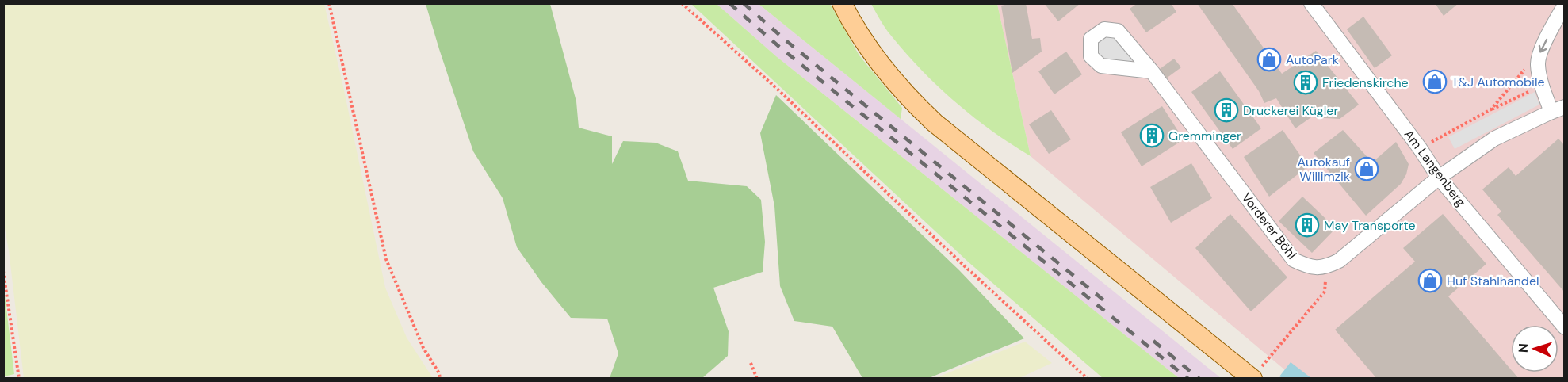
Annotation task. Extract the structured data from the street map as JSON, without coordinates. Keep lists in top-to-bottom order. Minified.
{"streets":{"street":["Am Langenberg","Vorderer Böhl"]},"places":{"shop":["AutoPark","T&J Automobile","Autokauf Willimzik","Huf Stahlhandel"],"building":["Friedenskirche","Druckerei Kügler","Gremminger","May Transporte"]},"north":"left"}
